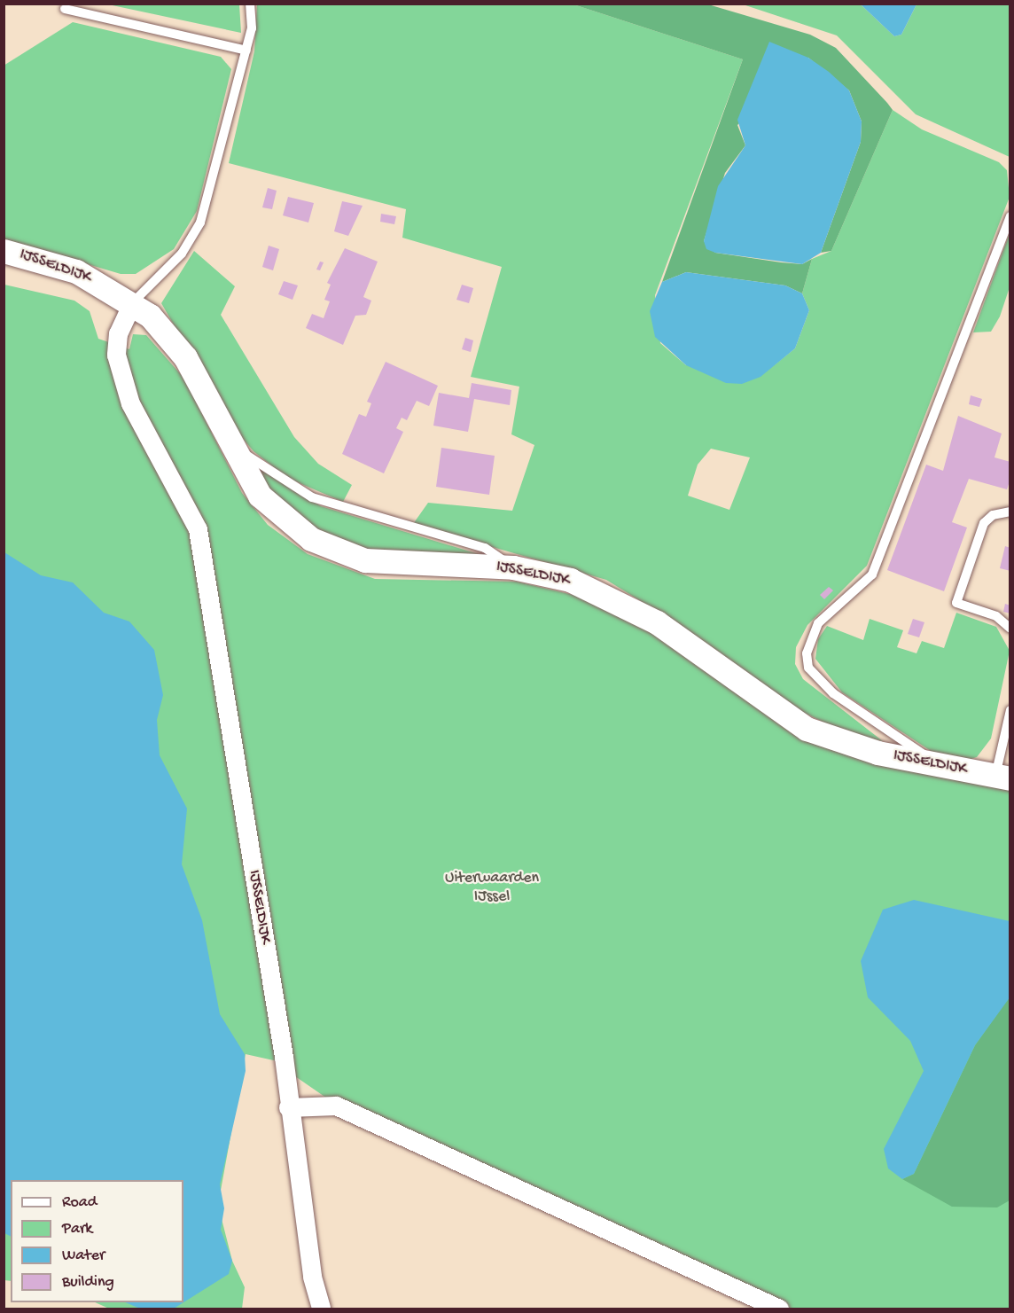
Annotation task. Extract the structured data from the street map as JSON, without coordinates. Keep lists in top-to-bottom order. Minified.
{"streets":{"street":["IJSSELDIJK"]},"parks":["Uiterwaarden IJssel"],"legend":["Road","Park","Water","Building"]}
